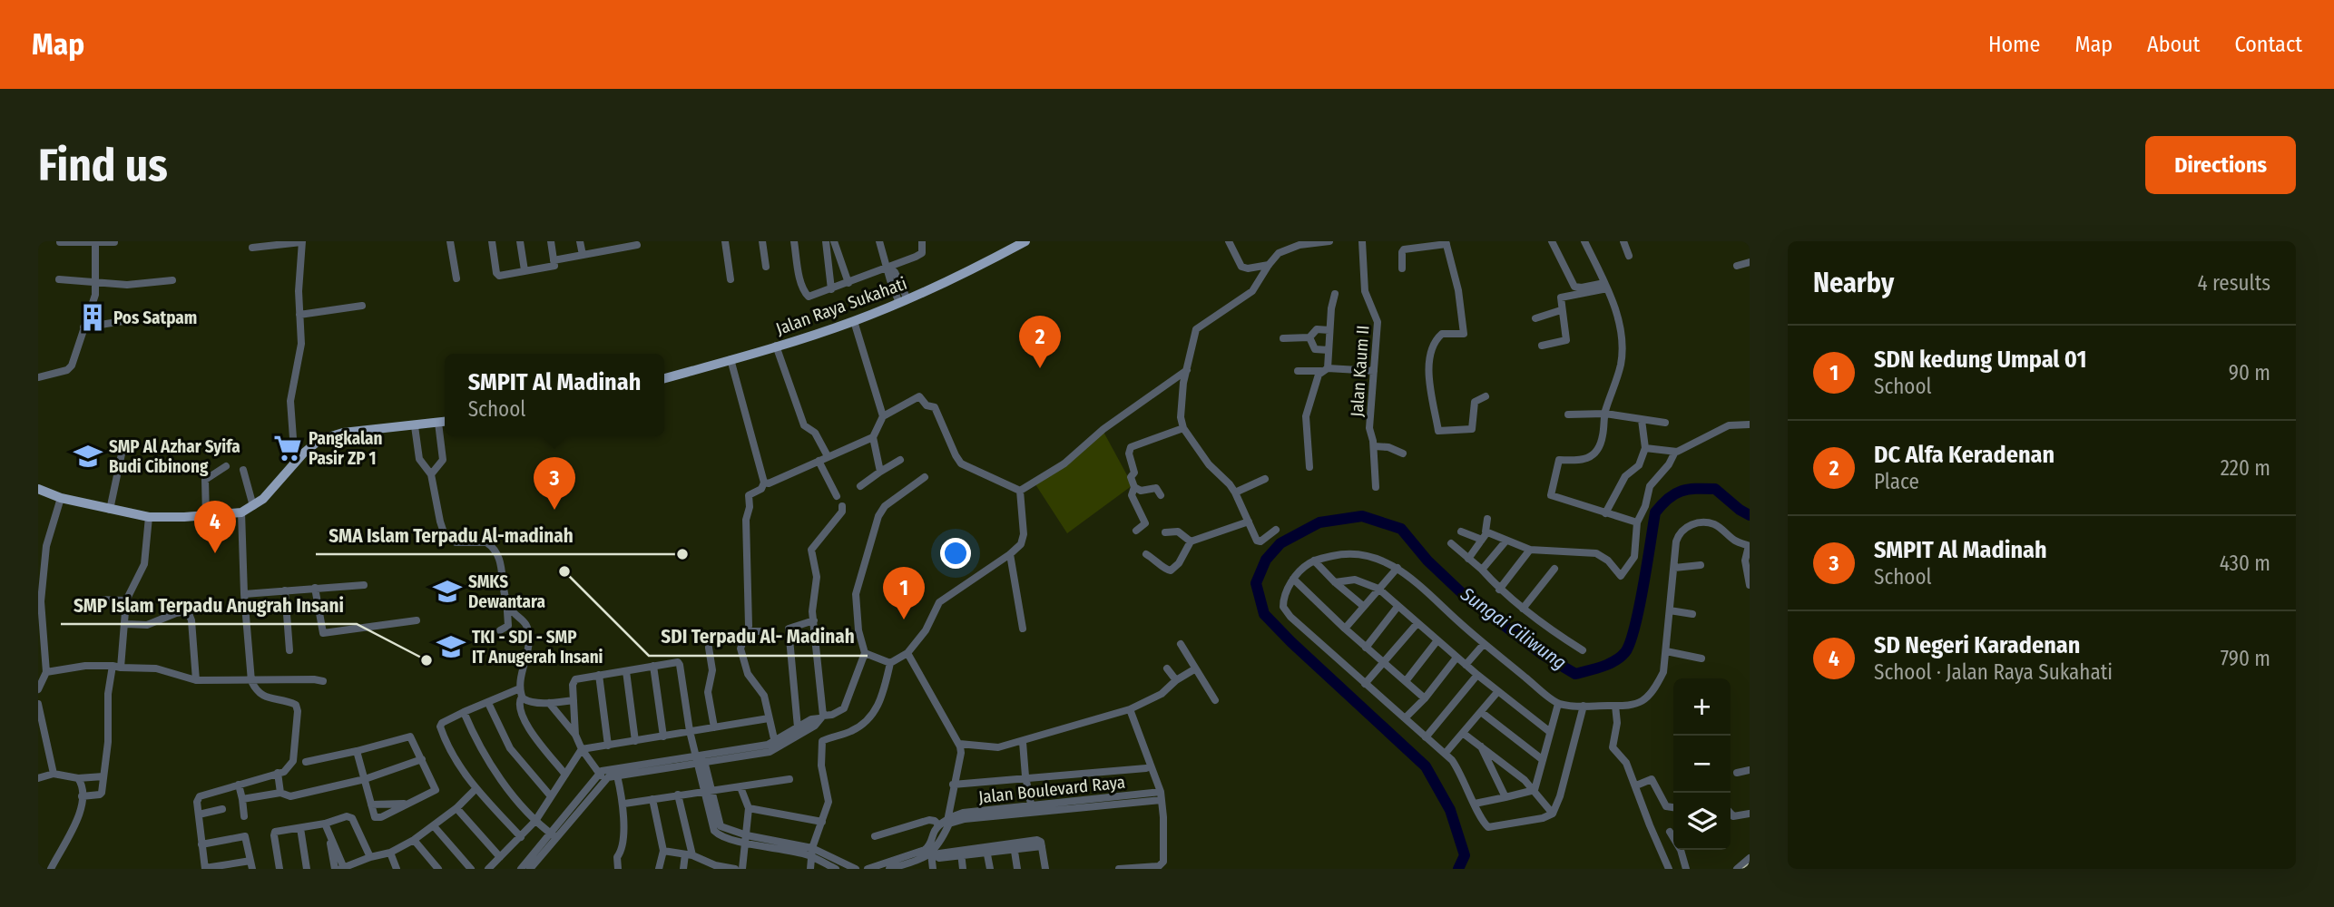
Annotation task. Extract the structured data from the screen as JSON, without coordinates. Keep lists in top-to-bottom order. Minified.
{"streets":{"main road":["Jalan Raya Sukahati"],"street":["Jalan Kaum II","Jalan Boulevard Raya"]},"water":["Sungai Ciliwung"],"places":{"building":["Pos Satpam"],"supermarket":["Pangkalan Pasir ZP 1"],"school or university":["SMP Al Azhar Syifa Budi Cibinong","SMKS Dewantara","TKI - SDI - SMP IT Anugerah Insani"],"other":["SMA Islam Terpadu Al-madinah","SDI Terpadu Al- Madinah","SMP Islam Terpadu Anugrah Insani"]},"page":{"header":"Map","nav":["Home","Map","About","Contact"],"buttons":"Directions","title":"Find us","heading":["Nearby","4 results"],"pins":["2","3","4","1"],"list":[{"mark":"1","name":"SDN kedung Umpal 01","note":"School","value":"90 m"},{"mark":"2","name":"DC Alfa Keradenan","note":"Place","value":"220 m"},{"mark":"3","name":"SMPIT Al Madinah","note":"School","value":"430 m"},{"mark":"4","name":"SD Negeri Karadenan","note":"School · Jalan Raya Sukahati","value":"790 m"}],"popup":["SMPIT Al Madinah","School"],"map_buttons":["+","−"]}}
